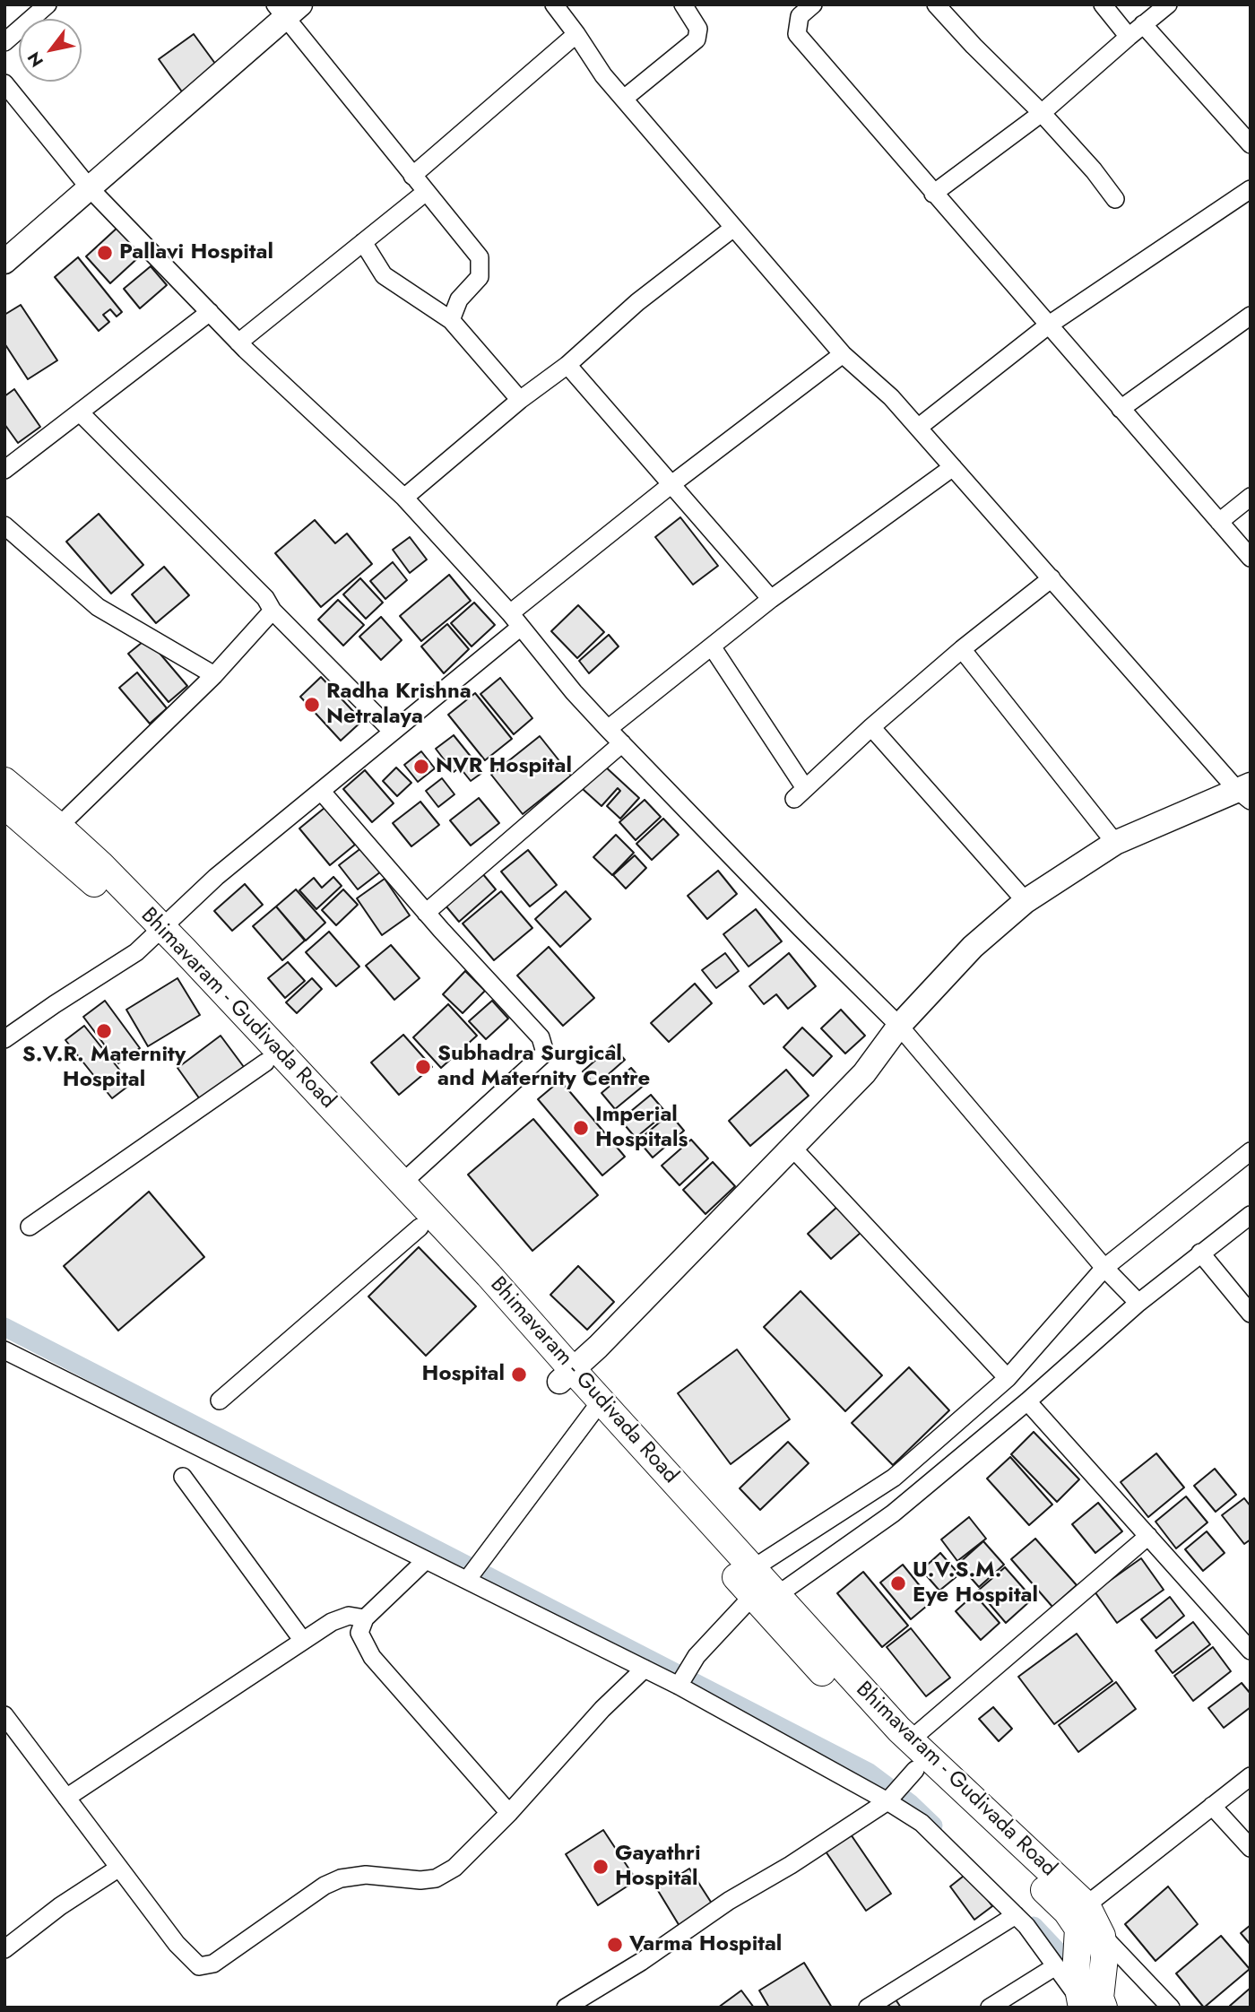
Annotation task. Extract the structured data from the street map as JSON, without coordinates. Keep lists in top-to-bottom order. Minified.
{"streets":{"main road":["Bhimavaram - Gudivada Road"]},"places":["Pallavi Hospital","Radha Krishna Netralaya","NVR Hospital","S.V.R. Maternity Hospital","Subhadra Surgical and Maternity Centre","Imperial Hospitals","Hospital","U.V.S.M. Eye Hospital","Gayathri Hospital","Varma Hospital"],"north":"bottom left"}
